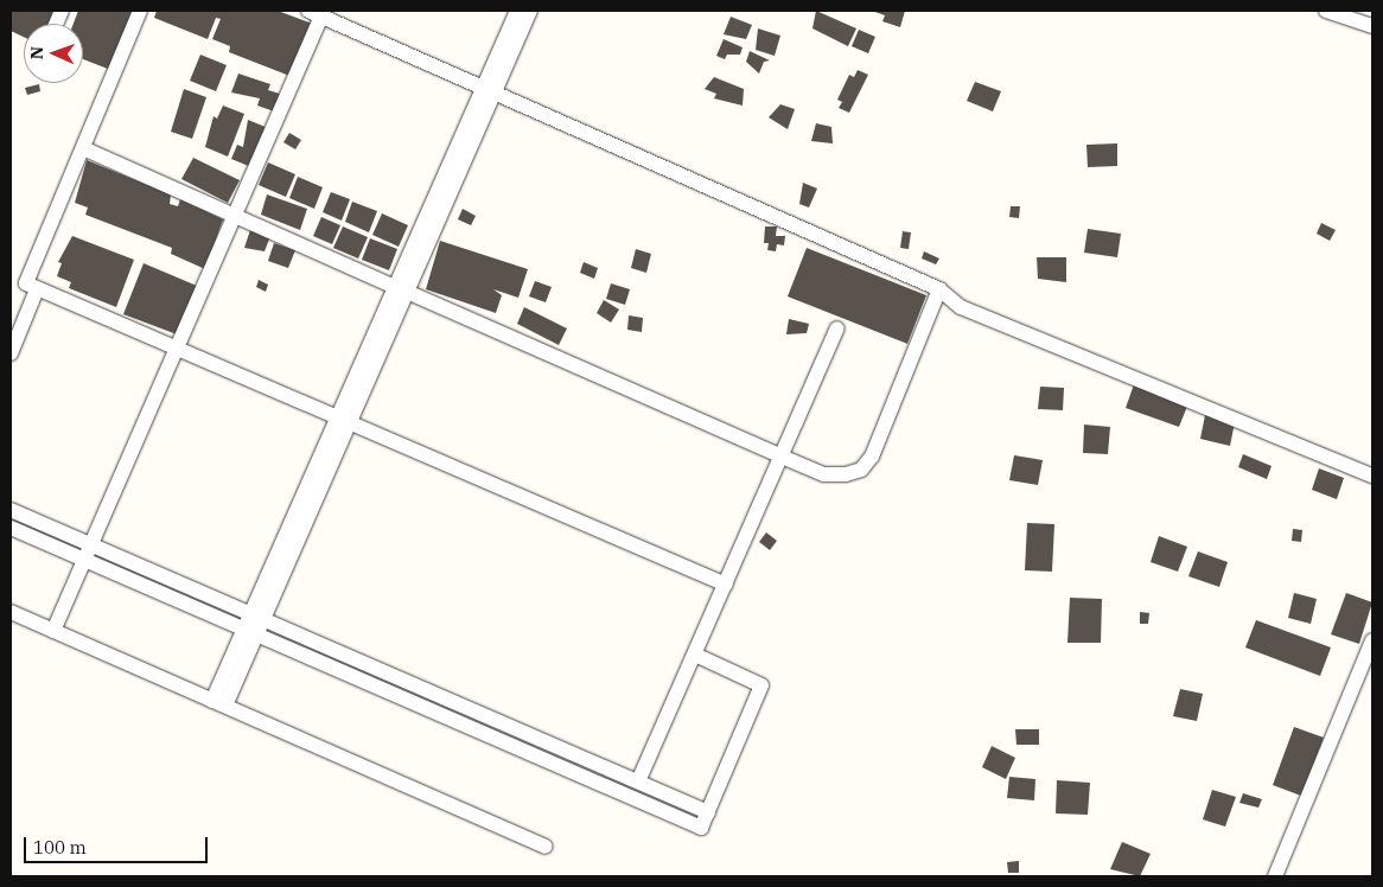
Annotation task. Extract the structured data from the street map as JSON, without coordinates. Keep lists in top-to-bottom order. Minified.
{"scale_bar":"100 m","north":"left"}
